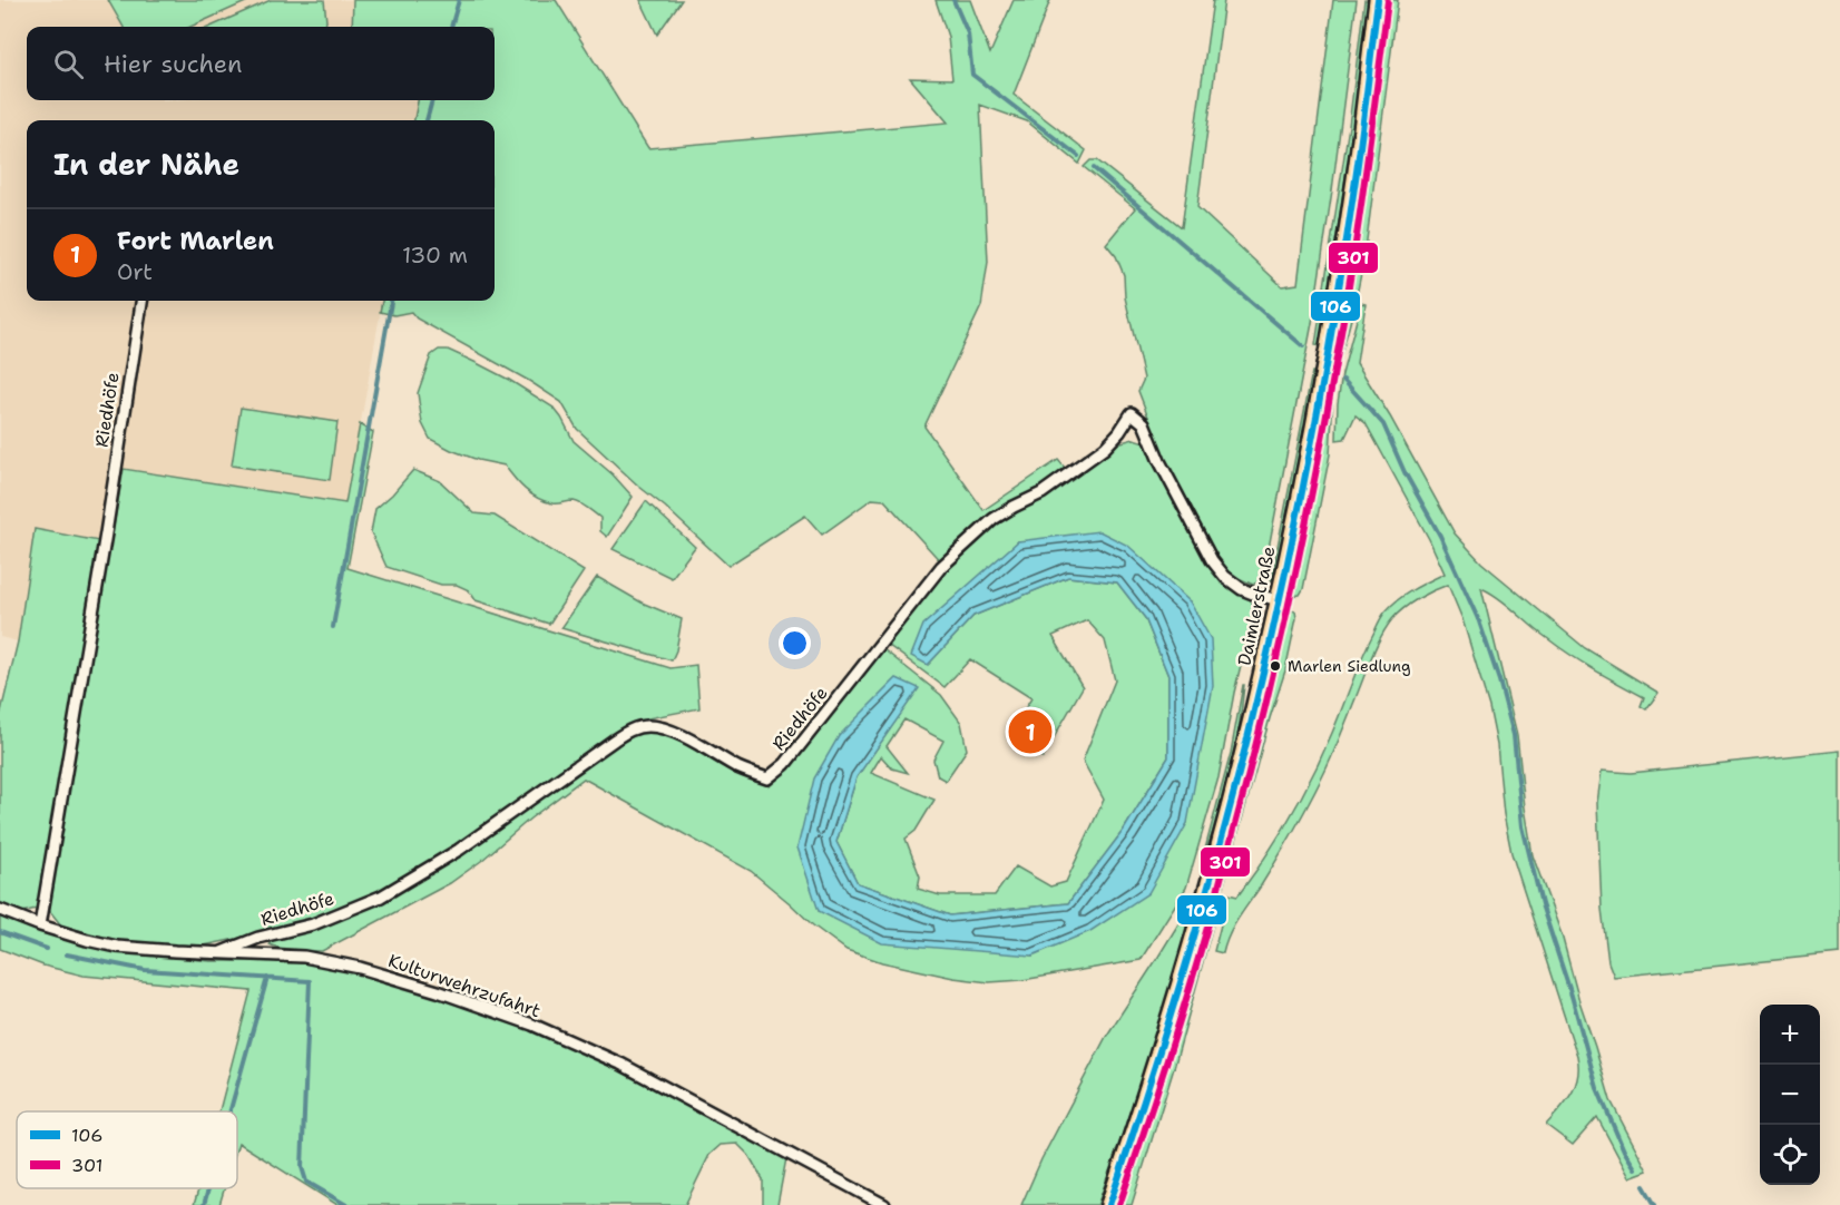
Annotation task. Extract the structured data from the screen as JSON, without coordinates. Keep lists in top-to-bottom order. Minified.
{"streets":{"main road":["Daimlerstraße"],"street":["Riedhöfe","Kulturwehrzufahrt"]},"crossings":[["Riedhöfe","Daimlerstraße"],["Riedhöfe","Kulturwehrzufahrt"]],"places":["Marlen Siedlung"],"lines":["transit line 106","transit line 301"],"legend":["106","301"],"page":{"search":"Hier suchen","heading":"In der Nähe","list":[{"mark":"1","name":"Fort Marlen","note":"Ort","value":"130 m"}],"pins":"1","map_buttons":["+","−"]}}
